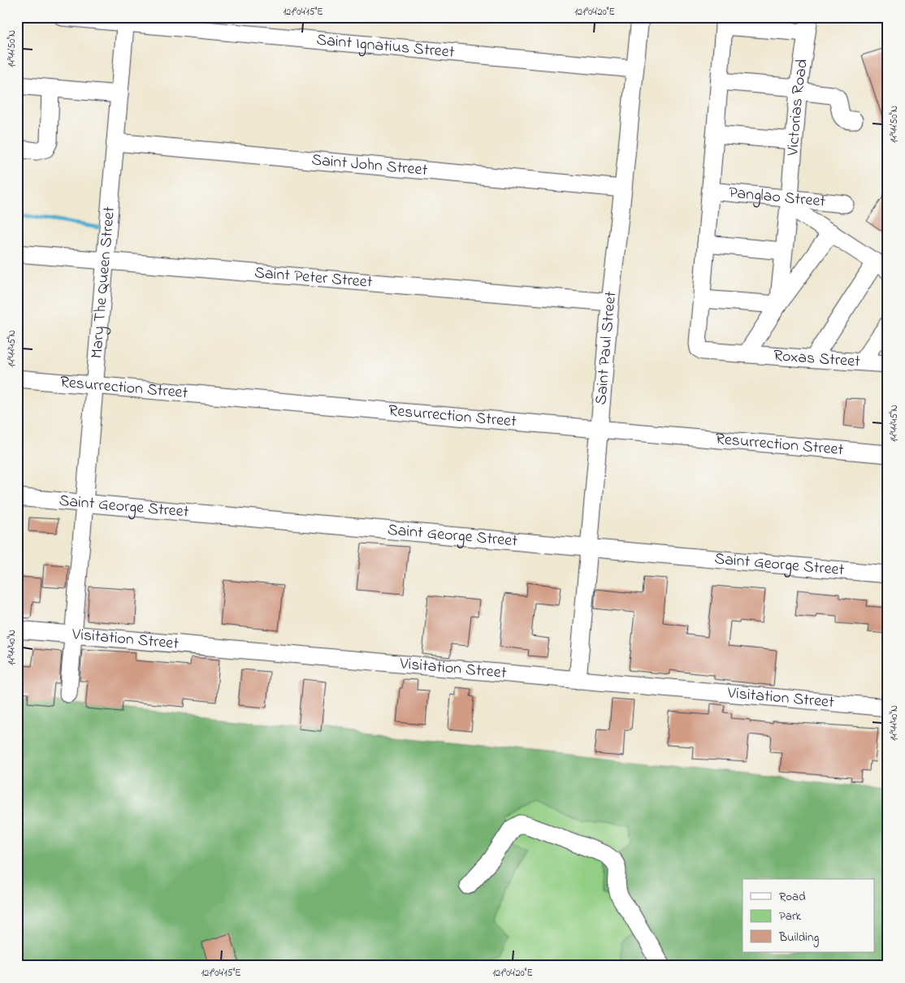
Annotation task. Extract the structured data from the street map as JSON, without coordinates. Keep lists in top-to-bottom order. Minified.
{"streets":{"street":["Saint Ignatius Street","Victorias Road","Saint John Street","Panglao Street","Saint Peter Street","Mary The Queen Street","Saint Paul Street","Roxas Street","Resurrection Street","Saint George Street","Visitation Street"]},"crossings":[["Saint Ignatius Street","Mary The Queen Street"],["Saint Ignatius Street","Saint Paul Street"],["Victorias Road","Panglao Street"],["Saint John Street","Mary The Queen Street"],["Saint John Street","Saint Paul Street"],["Saint Peter Street","Mary The Queen Street"],["Saint Peter Street","Saint Paul Street"],["Mary The Queen Street","Resurrection Street"],["Mary The Queen Street","Saint George Street"],["Mary The Queen Street","Visitation Street"],["Saint Paul Street","Resurrection Street"],["Saint Paul Street","Saint George Street"],["Saint Paul Street","Visitation Street"]],"legend":["Road","Park","Building"],"coordinates":["121°04'15\"E","121°04'20\"E","14°44'50\"N","14°44'45\"N","14°44'40\"N"]}
